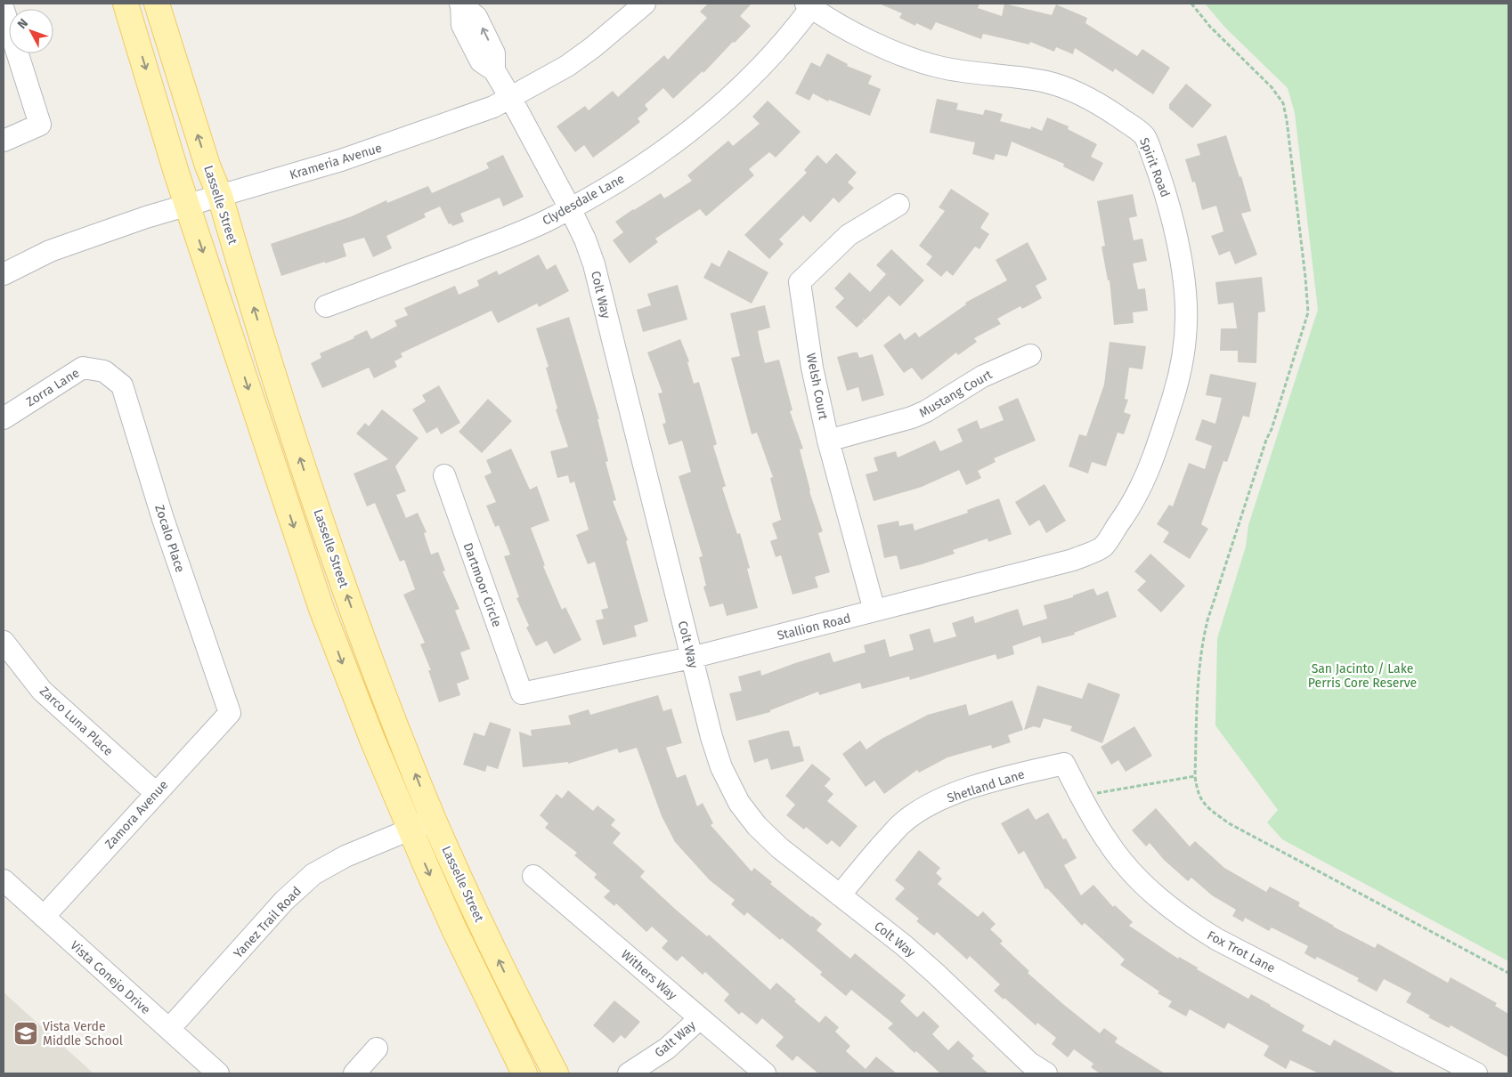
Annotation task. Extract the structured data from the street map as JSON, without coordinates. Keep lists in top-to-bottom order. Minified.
{"streets":{"main road":["Lasselle Street"],"street":["Krameria Avenue","Spirit Road","Clydesdale Lane","Colt Way","Welsh Court","Zorra Lane","Mustang Court","Zocalo Place","Dartmoor Circle","Stallion Road","Zarco Luna Place","Shetland Lane","Zamora Avenue","Yanez Trail Road","Fox Trot Lane","Withers Way","Vista Conejo Drive","Galt Way"]},"crossings":[["Krameria Avenue","Lasselle Street"],["Krameria Avenue","Colt Way"],["Spirit Road","Clydesdale Lane"],["Spirit Road","Stallion Road"],["Clydesdale Lane","Colt Way"],["Lasselle Street","Yanez Trail Road"],["Colt Way","Stallion Road"],["Colt Way","Shetland Lane"],["Welsh Court","Mustang Court"],["Welsh Court","Stallion Road"],["Zorra Lane","Zocalo Place"],["Zocalo Place","Zamora Avenue"],["Dartmoor Circle","Stallion Road"],["Zarco Luna Place","Zamora Avenue"],["Shetland Lane","Fox Trot Lane"],["Zamora Avenue","Vista Conejo Drive"],["Yanez Trail Road","Vista Conejo Drive"],["Withers Way","Galt Way"]],"parks":["San Jacinto / Lake Perris Core Reserve"],"places":{"school or university":["Vista Verde Middle School"]},"north":"top left"}
